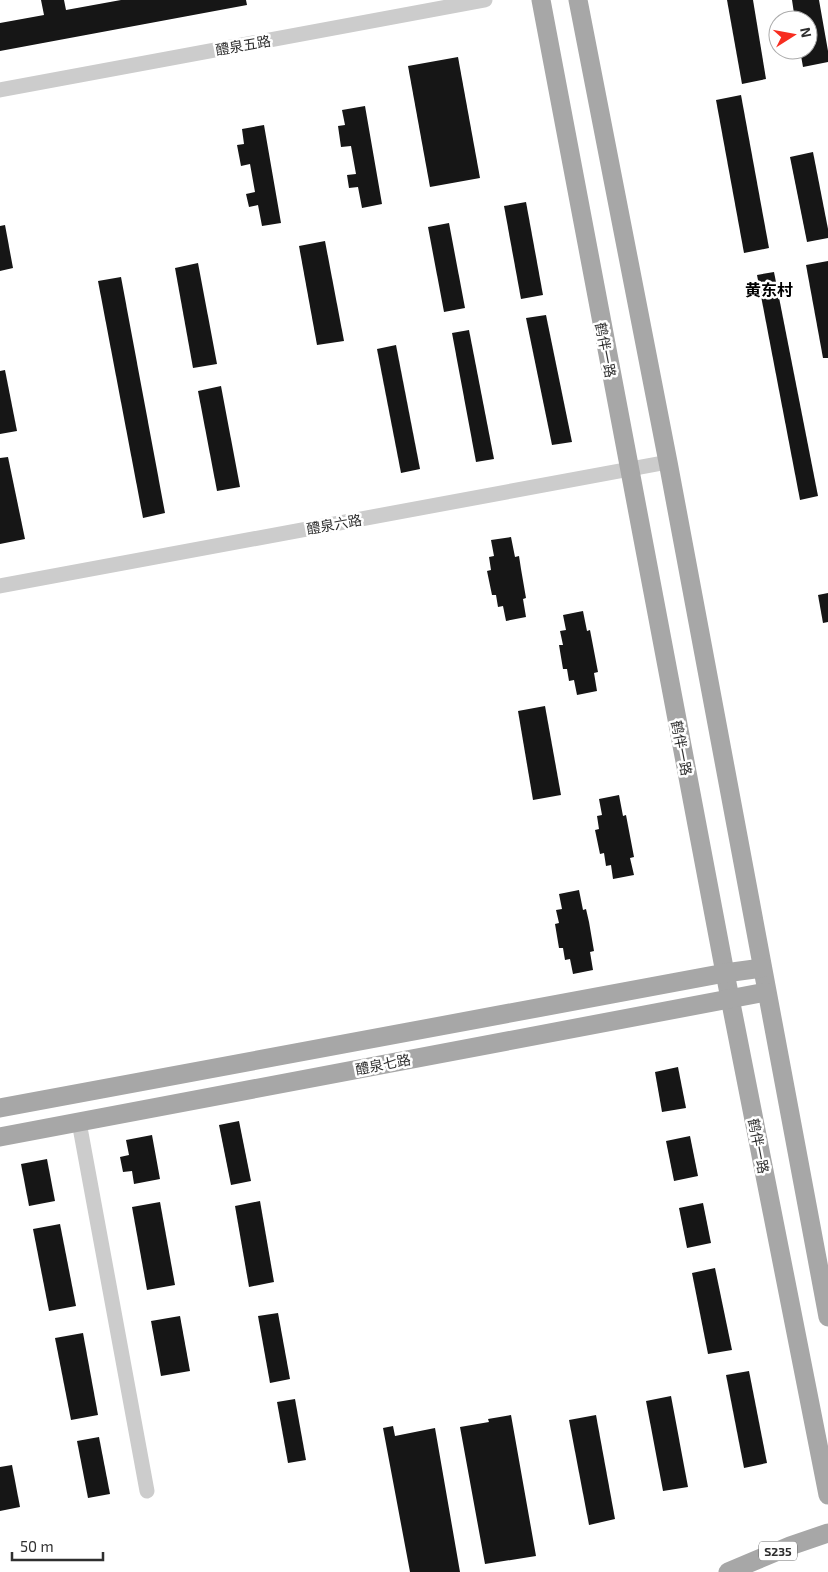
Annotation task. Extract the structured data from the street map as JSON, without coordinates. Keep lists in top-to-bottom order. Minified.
{"streets":{"main road":["鹤伴一路","醴泉七路","S235"],"street":["醴泉五路","醴泉六路"]},"crossings":[["鹤伴一路","醴泉六路"],["鹤伴一路","醴泉七路"]],"districts":["黄东村"],"scale_bar":"50 m","north":"right"}
